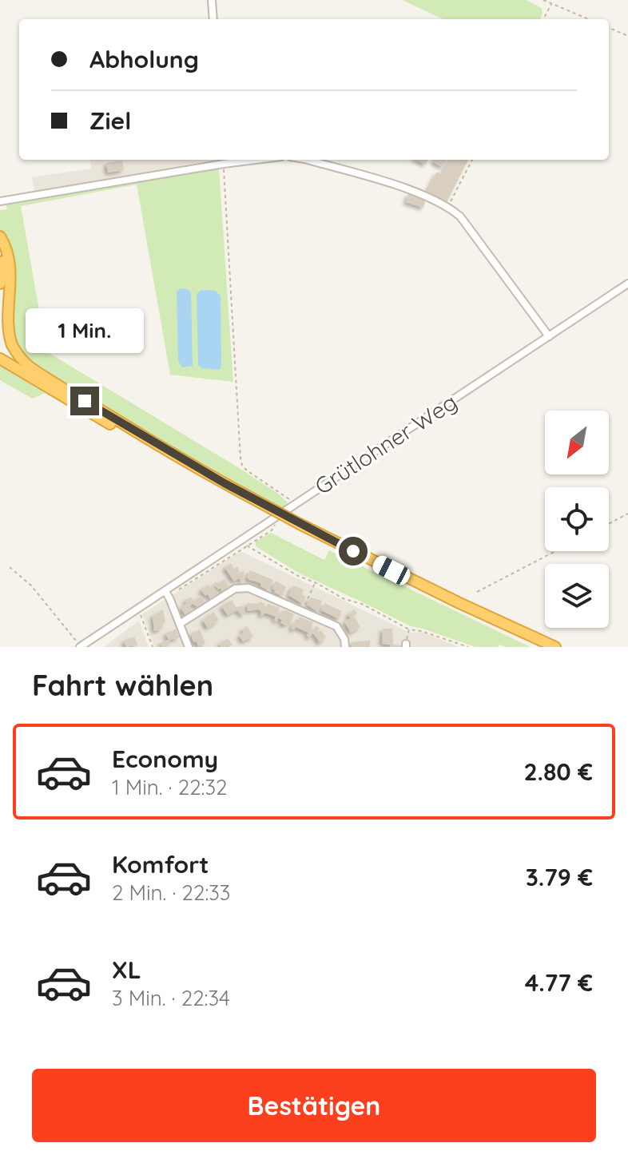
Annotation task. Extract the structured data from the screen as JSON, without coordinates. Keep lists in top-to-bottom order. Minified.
{"streets":{"street":["Grütlohner Weg"]},"north":"bottom left","page":{"banner":["Abholung","Ziel"],"bubble":"1 Min.","heading":"Fahrt wählen","list":[{"name":"Economy","note":"1 Min. · 22:32","value":"2.80 €"},{"name":"Komfort","note":"2 Min. · 22:33","value":"3.79 €"},{"name":"XL","note":"3 Min. · 22:34","value":"4.77 €"}],"buttons":"Bestätigen"}}
